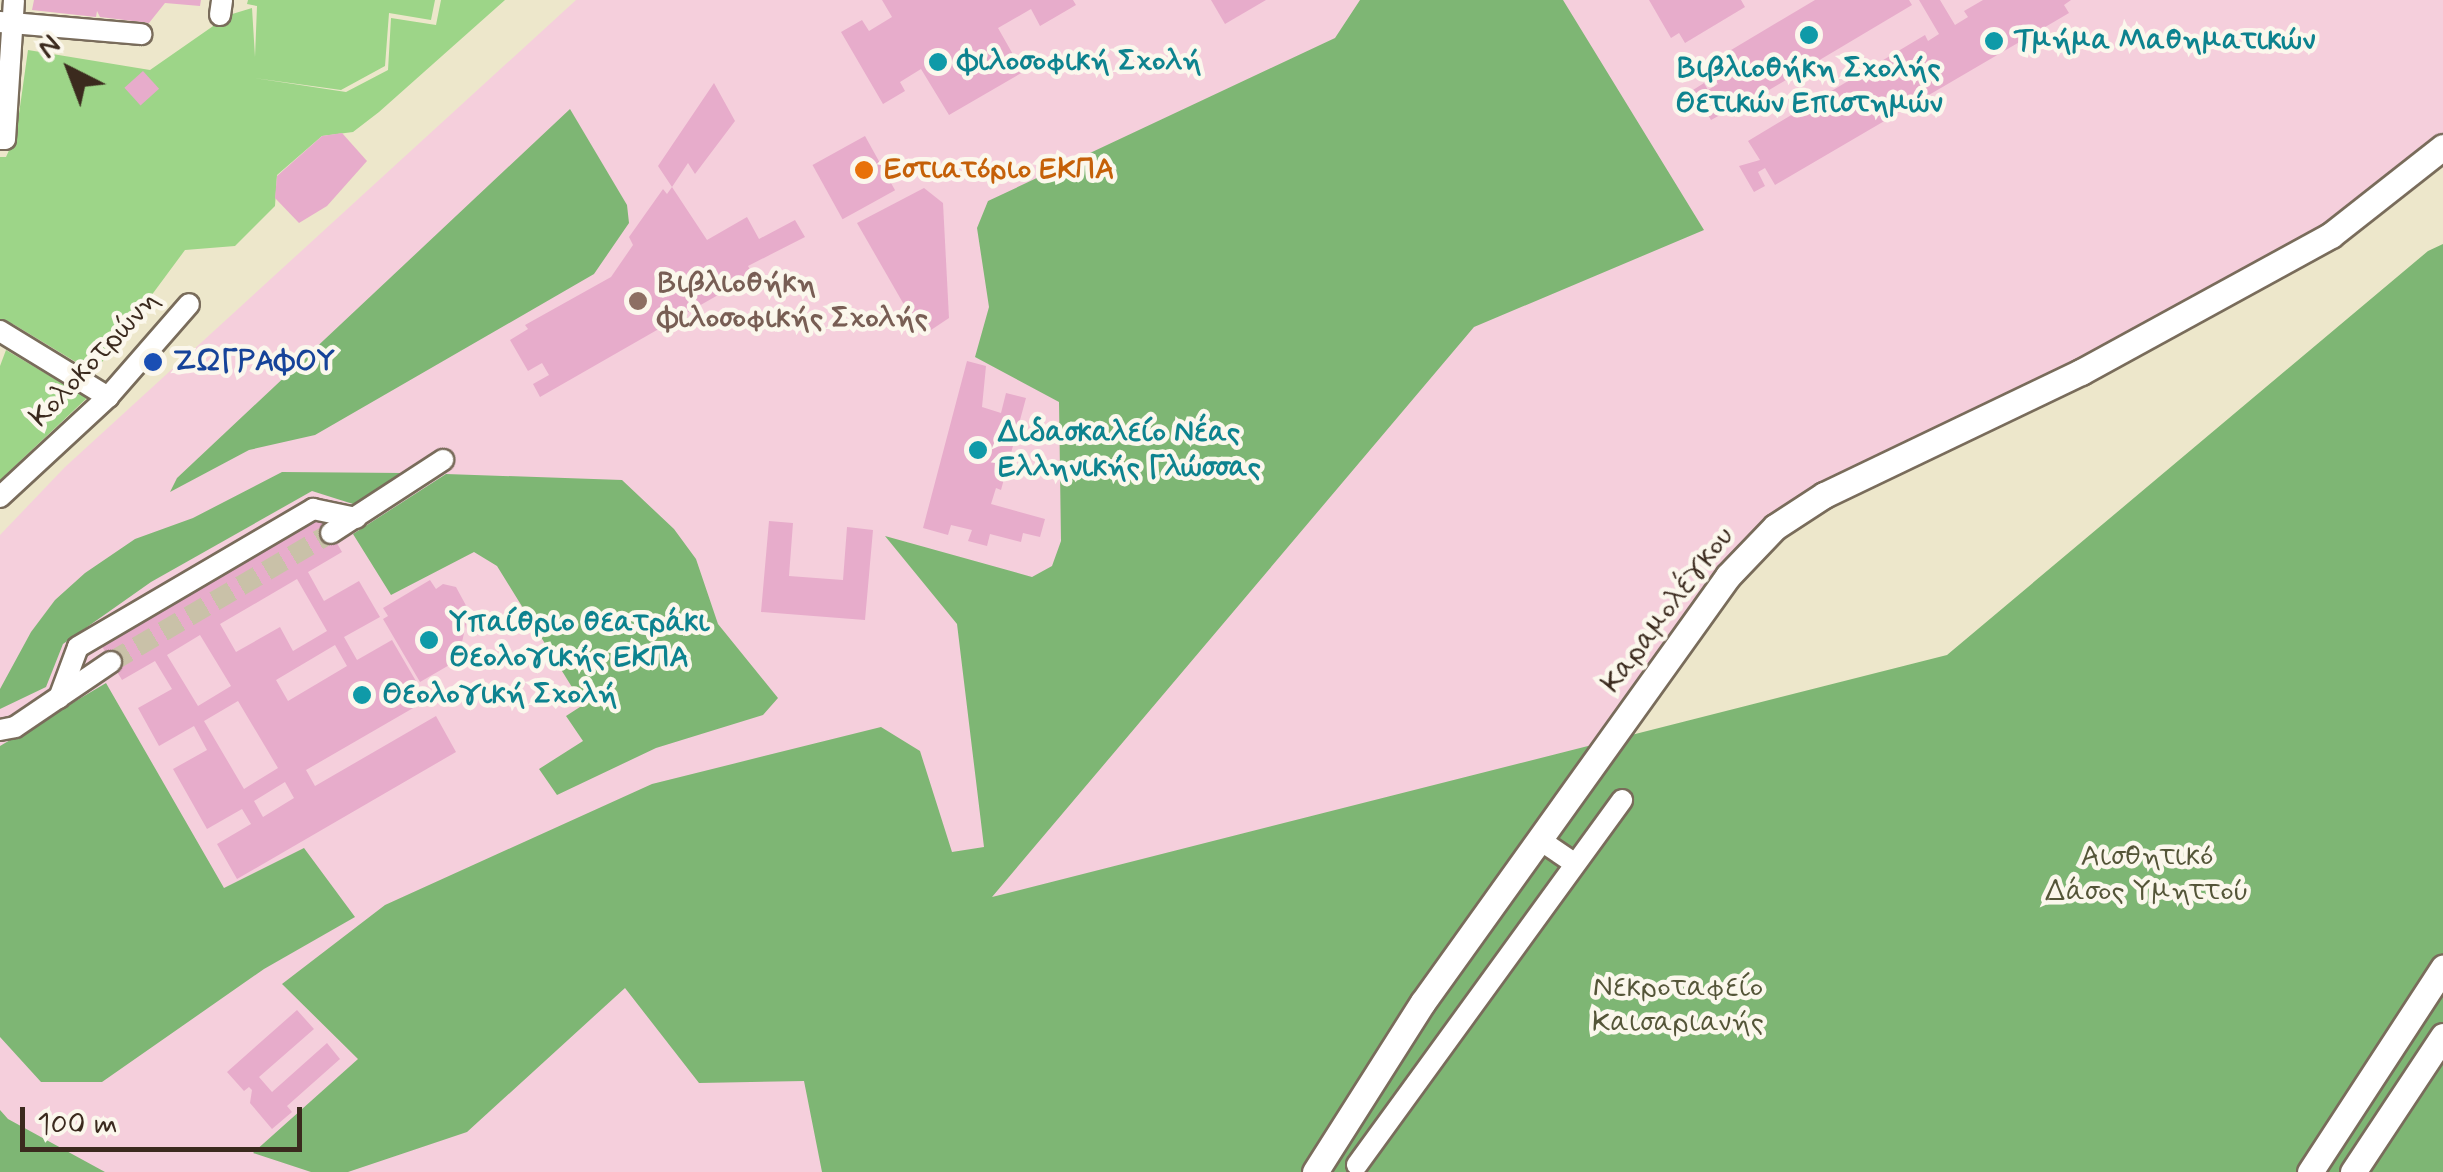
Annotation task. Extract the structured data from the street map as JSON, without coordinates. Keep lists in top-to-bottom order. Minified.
{"streets":{"main road":["Καραμολέγκου"],"street":["Κολοκοτρώνη"]},"parks":["Αισθητικό Δάσος Υμηττού","Νεκροταφείο Καισαριανής"],"places":["Βιβλιοθήκη Σχολής Θετικών Επιστημών","Τμήμα Μαθηματικών","Φιλοσοφική Σχολή","Εστιατόριο ΕΚΠΑ","Βιβλιοθήκη Φιλοσοφικής Σχολής","ΖΩΓΡΑΦΟΥ","Διδασκαλείο Νέας Ελληνικής Γλώσσας","Υπαίθριο θεατράκι Θεολογικής ΕΚΠΑ","Θεολογική Σχολή"],"scale_bar":"100 m","north":"top left"}
